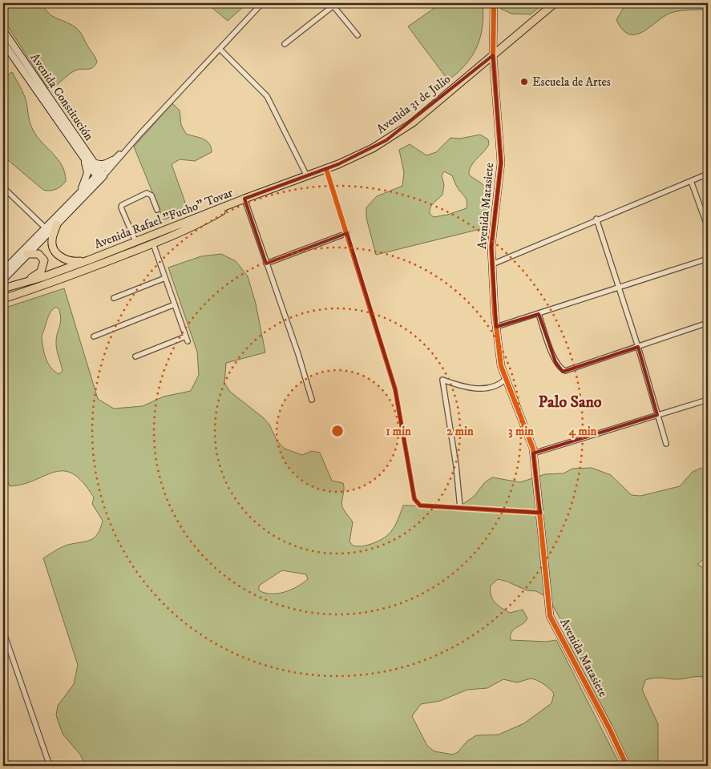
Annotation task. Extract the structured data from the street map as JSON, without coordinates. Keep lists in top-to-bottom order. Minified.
{"streets":{"main road":["Avenida 31 de Julio","Avenida Rafael \"Fucho\" Tovar"],"street":["Avenida Constitución","Avenida Matasiete"]},"crossings":[["Avenida 31 de Julio","Avenida Matasiete"],["Avenida 31 de Julio","Avenida Rafael \"Fucho\" Tovar"]],"districts":["Palo Sano"],"places":["Escuela de Artes"],"rings":["1 min","2 min","3 min","4 min"]}
